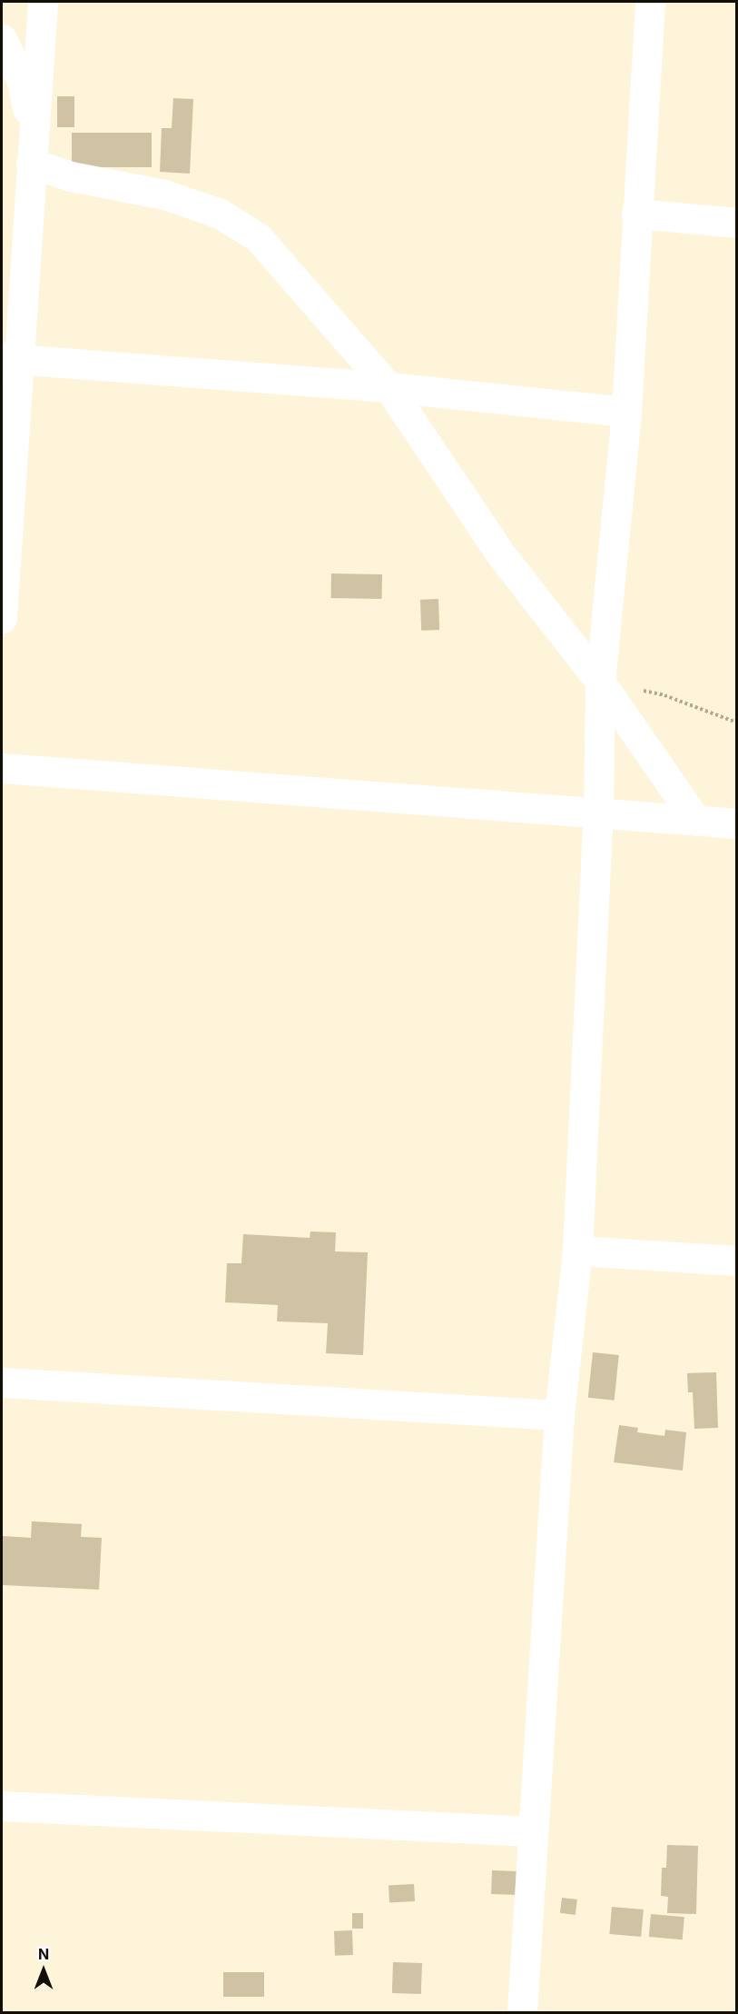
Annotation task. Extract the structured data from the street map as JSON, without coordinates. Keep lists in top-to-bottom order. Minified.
{"north":"top"}
